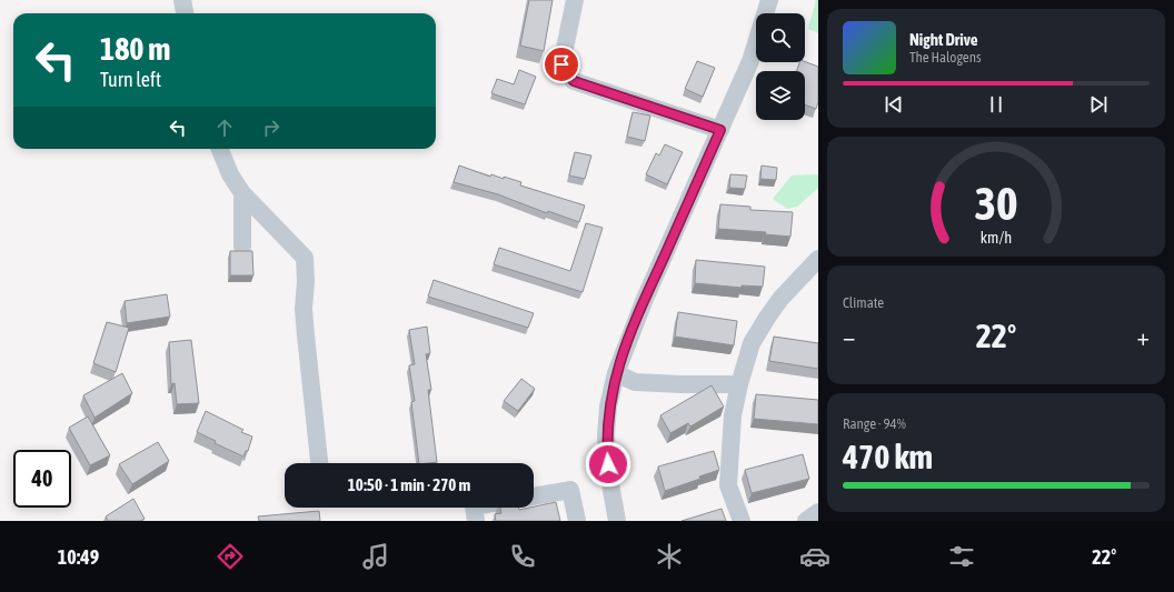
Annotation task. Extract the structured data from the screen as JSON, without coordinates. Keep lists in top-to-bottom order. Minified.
{"page":{"turn":["180 m","Turn left"],"song":["Night Drive","The Halogens"],"tile":["Climate",["Range · 94%","470 km"]],"heat":["−","22°","+"],"limit":"40","trip":"10:50 · 1 min · 270 m","tabs":["10:49","22°"],"gauge":["30","km/h"]}}
